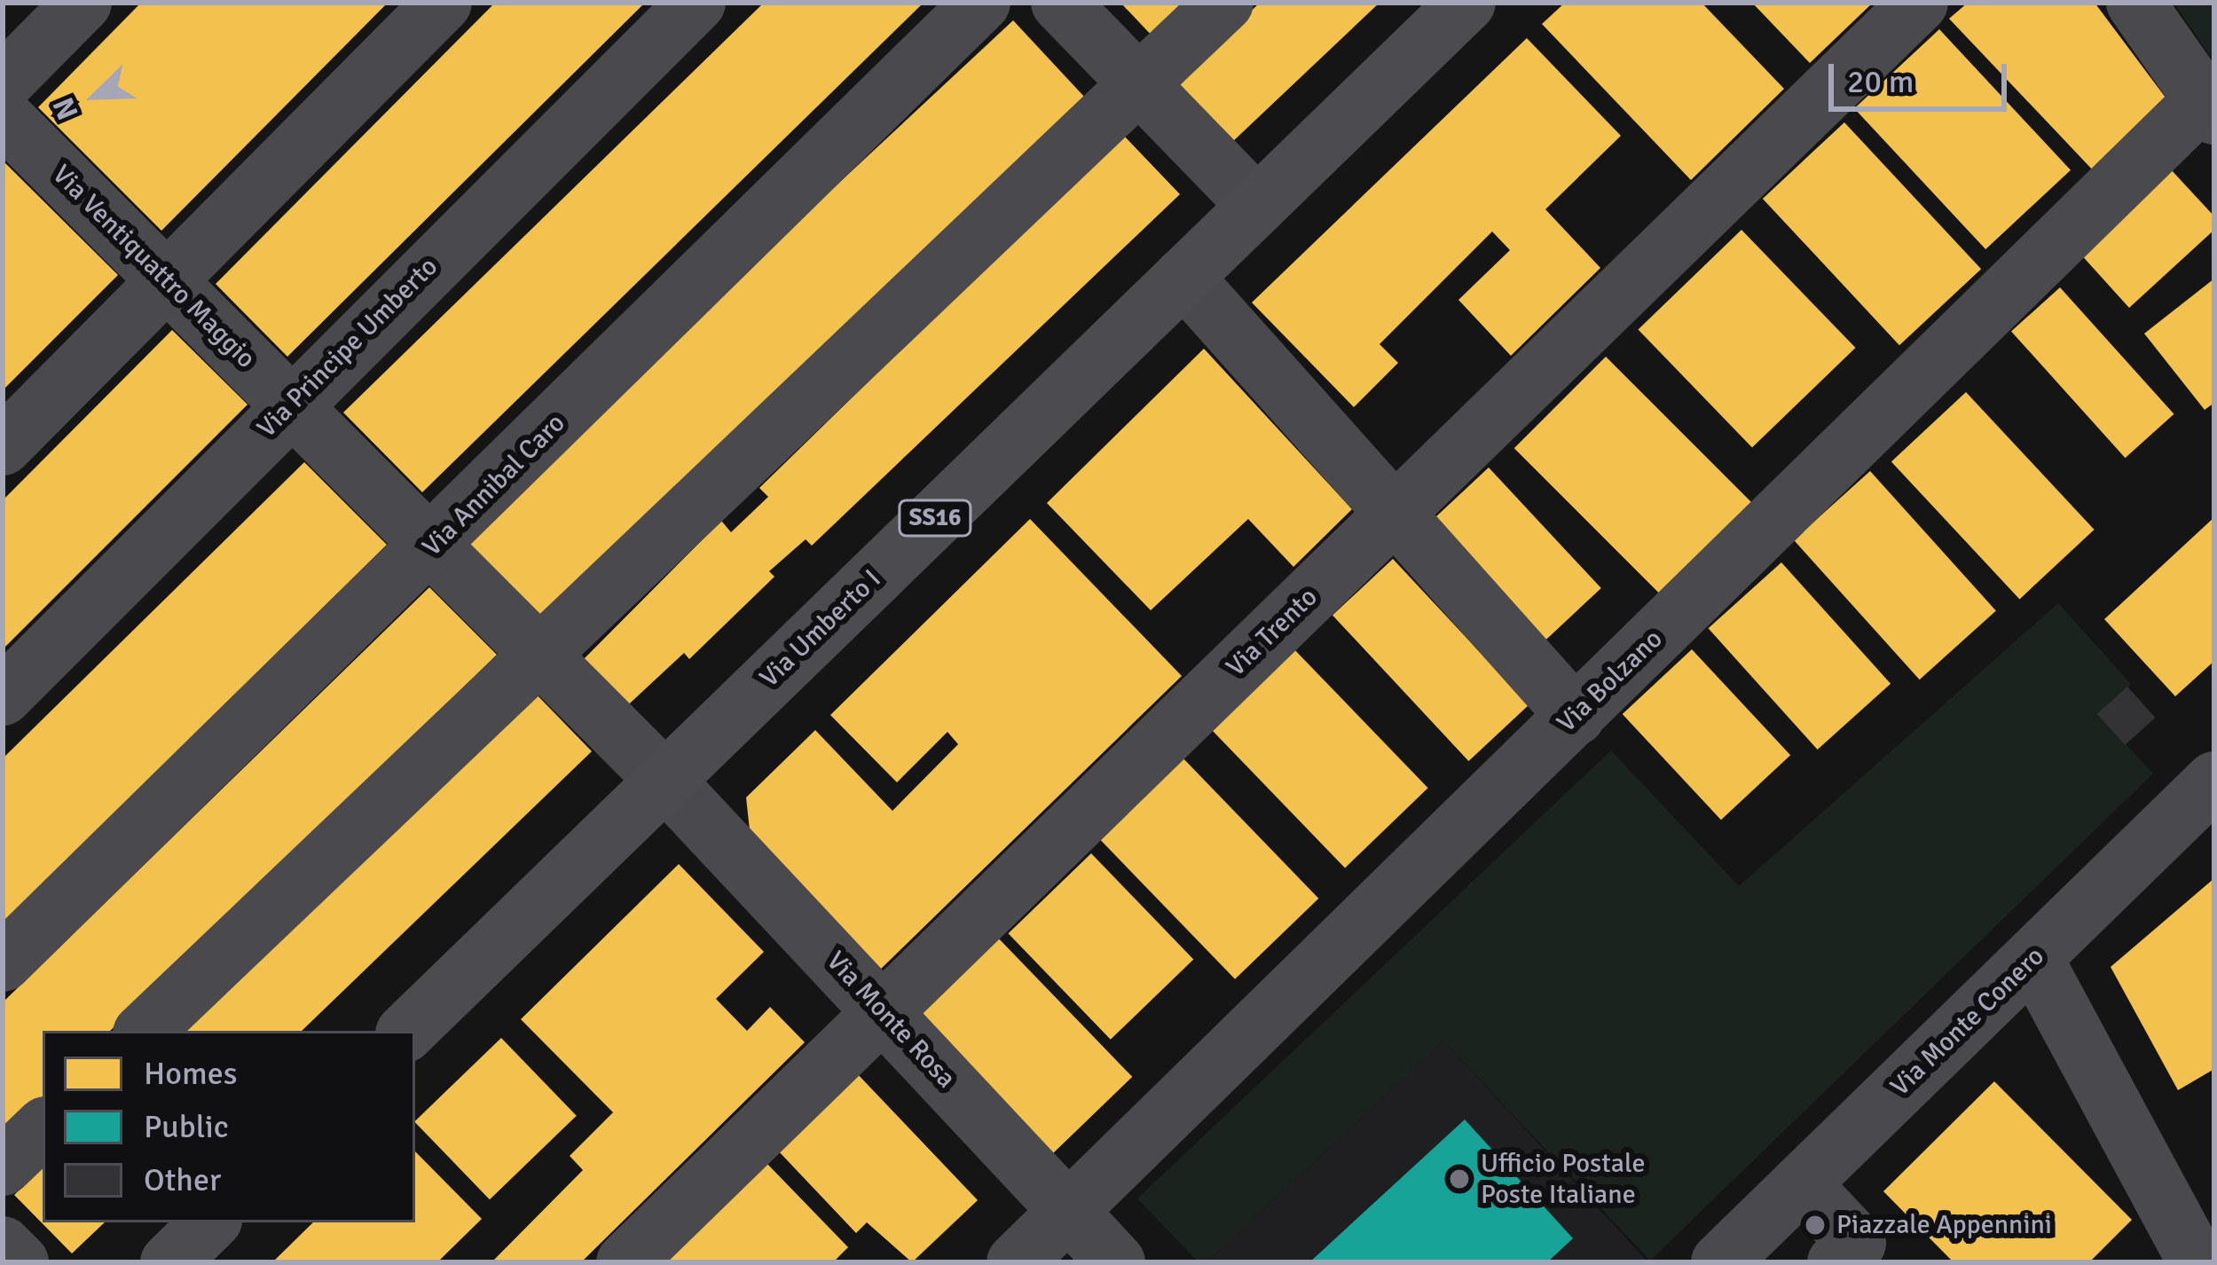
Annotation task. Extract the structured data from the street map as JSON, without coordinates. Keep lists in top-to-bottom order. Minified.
{"streets":{"main road":["SS16","Via Umberto I"],"street":["Via Ventiquattro Maggio","Via Principe Umberto","Via Annibal Caro","Via Trento","Via Bolzano","Via Monte Rosa","Via Monte Conero"]},"crossings":[["Via Ventiquattro Maggio","Via Principe Umberto"],["Via Ventiquattro Maggio","Via Annibal Caro"],["Via Ventiquattro Maggio","Via Umberto I"],["Via Ventiquattro Maggio","Via Monte Rosa"],["Via Umberto I","Via Monte Rosa"],["Via Trento","Via Monte Rosa"],["Via Bolzano","Via Monte Rosa"]],"places":["Ufficio Postale Poste Italiane","Piazzale Appennini"],"legend":["Homes","Public","Other"],"scale_bar":"20 m","north":"bottom left"}
